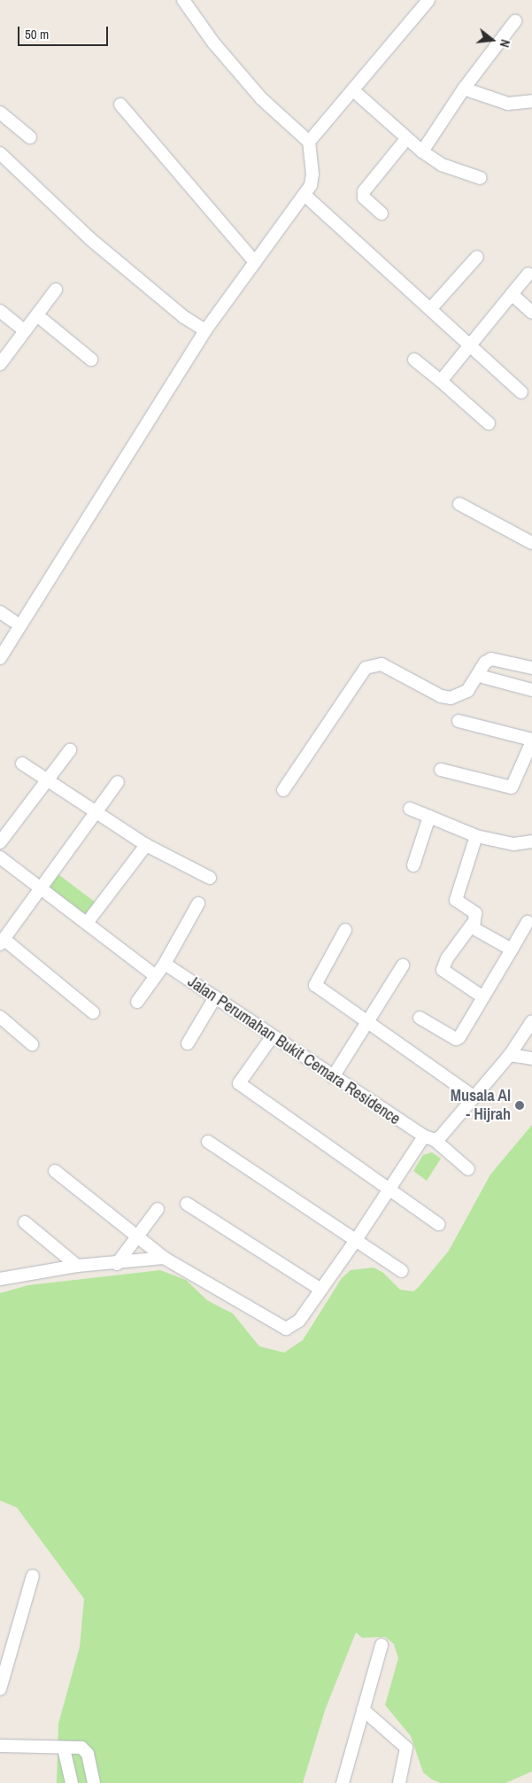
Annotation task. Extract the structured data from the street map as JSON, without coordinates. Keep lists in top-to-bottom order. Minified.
{"streets":{"street":["Jalan Perumahan Bukit Cemara Residence"]},"places":["Musala Al - Hijrah"],"scale_bar":"50 m","north":"right"}
